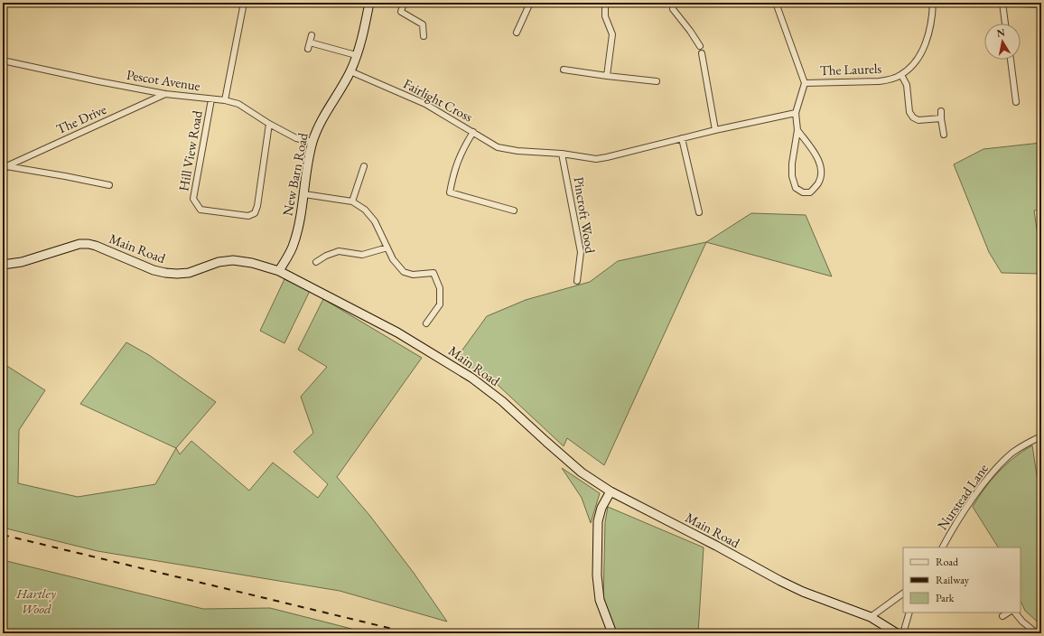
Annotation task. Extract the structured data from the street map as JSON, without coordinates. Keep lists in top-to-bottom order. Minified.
{"streets":{"main road":["New Barn Road","Main Road"],"street":["The Laurels","Pescot Avenue","Fairlight Cross","The Drive","Hill View Road","Pincroft Wood","Nurstead Lane"]},"crossings":[["Pescot Avenue","The Drive"],["Pescot Avenue","Hill View Road"],["Pescot Avenue","New Barn Road"],["Fairlight Cross","New Barn Road"],["Fairlight Cross","Pincroft Wood"],["New Barn Road","Main Road"]],"parks":["Hartley Wood"],"legend":["Road","Railway","Park"],"north":"top"}
